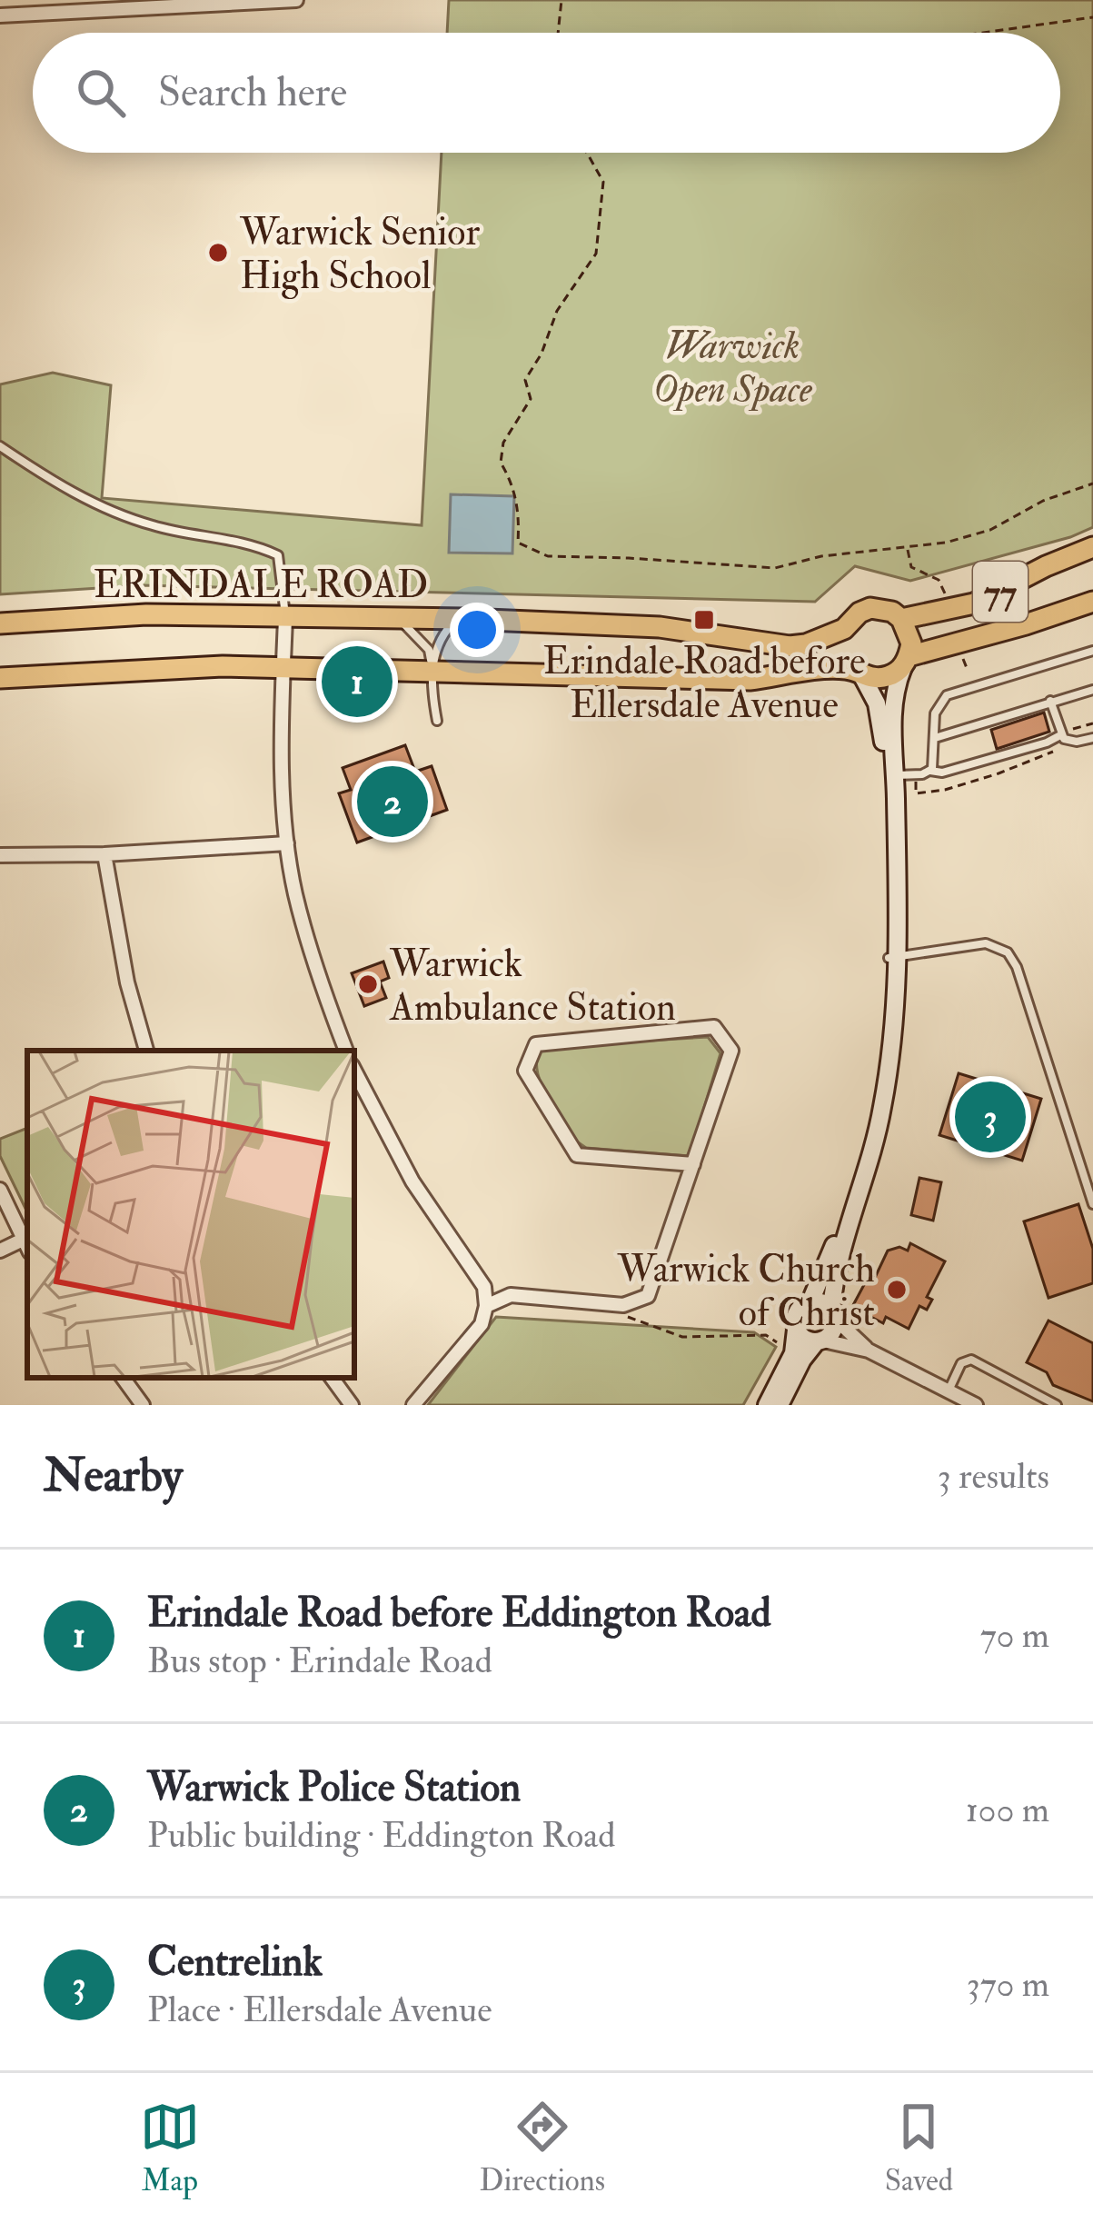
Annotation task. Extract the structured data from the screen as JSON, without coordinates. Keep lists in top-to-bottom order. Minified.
{"streets":{"main road":["ERINDALE ROAD","77"]},"crossings":[["ERINDALE ROAD","77"]],"parks":["Warwick Open Space"],"places":{"other":["Warwick Senior High School","Warwick Ambulance Station","Warwick Church of Christ"],"transit":["Erindale Road before Ellersdale Avenue"]},"page":{"search":"Search here","pins":["1","2","3"],"heading":["Nearby","3 results"],"list":[{"mark":"1","name":"Erindale Road before Eddington Road","note":"Bus stop · Erindale Road","value":"70 m"},{"mark":"2","name":"Warwick Police Station","note":"Public building · Eddington Road","value":"100 m"},{"mark":"3","name":"Centrelink","note":"Place · Ellersdale Avenue","value":"370 m"}],"nav":["Map","Directions","Saved"]}}
